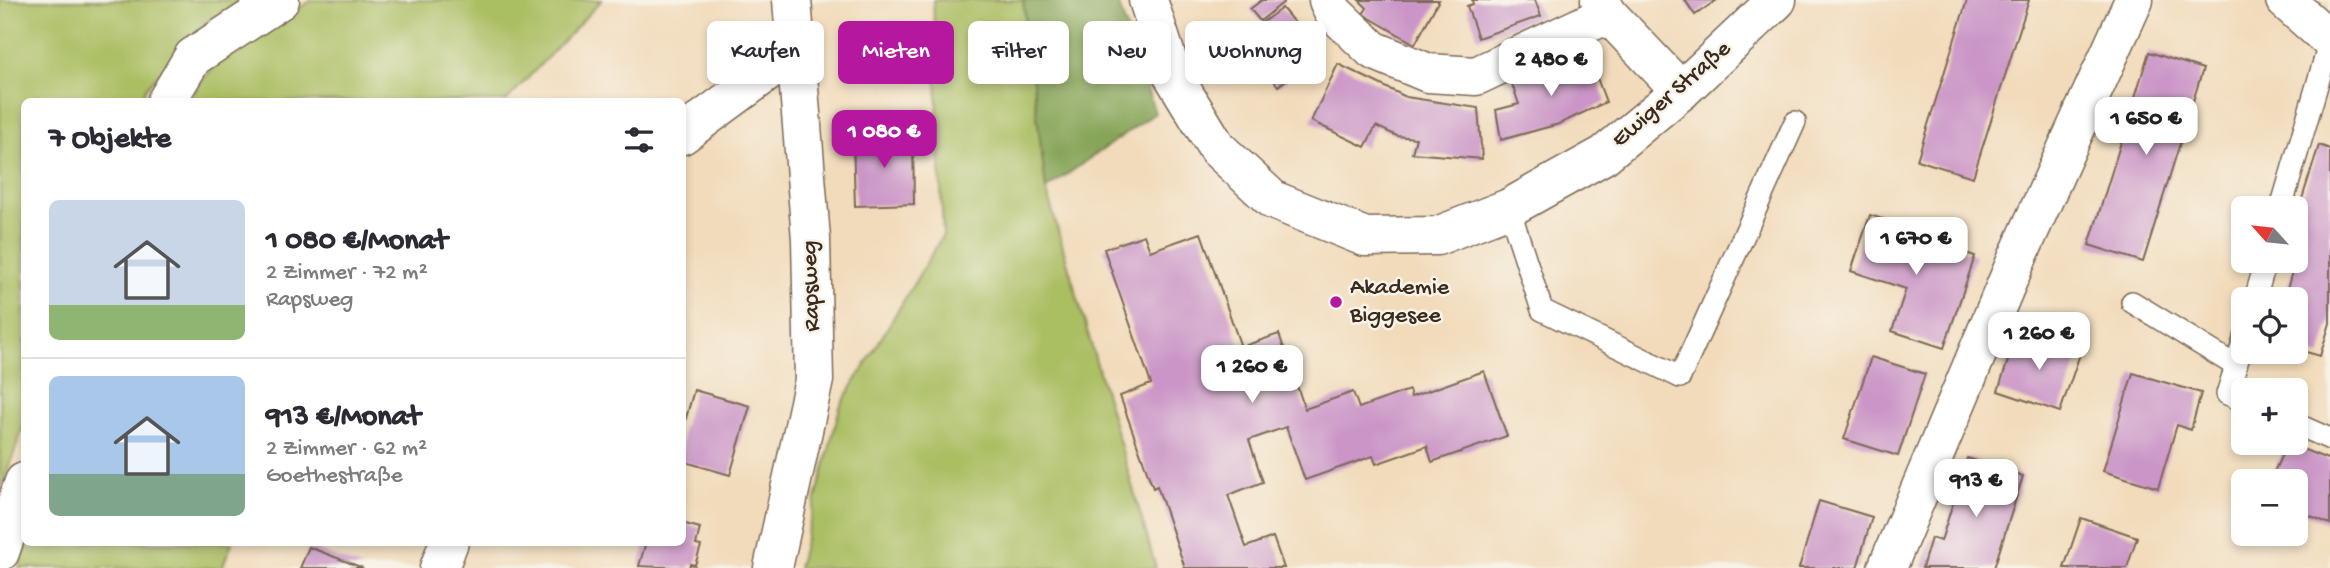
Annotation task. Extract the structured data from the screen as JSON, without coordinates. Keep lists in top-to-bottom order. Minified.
{"streets":{"street":["Ewiger Straße","Rapsweg"]},"places":["Akademie Biggesee"],"north":"top left","page":{"chip":["Kaufen","Mieten","Filter","Neu","Wohnung"],"price":["2 480 €","1 650 €","1 080 €","1 670 €","1 260 €","1 260 €","913 €"],"heading":"7 Objekte","list":[{"name":"1 080 €/Monat","note":"2 Zimmer · 72 m² · Rapsweg"},{"name":"913 €/Monat","note":"2 Zimmer · 62 m² · Goethestraße"}],"map_buttons":["+","−"]}}
